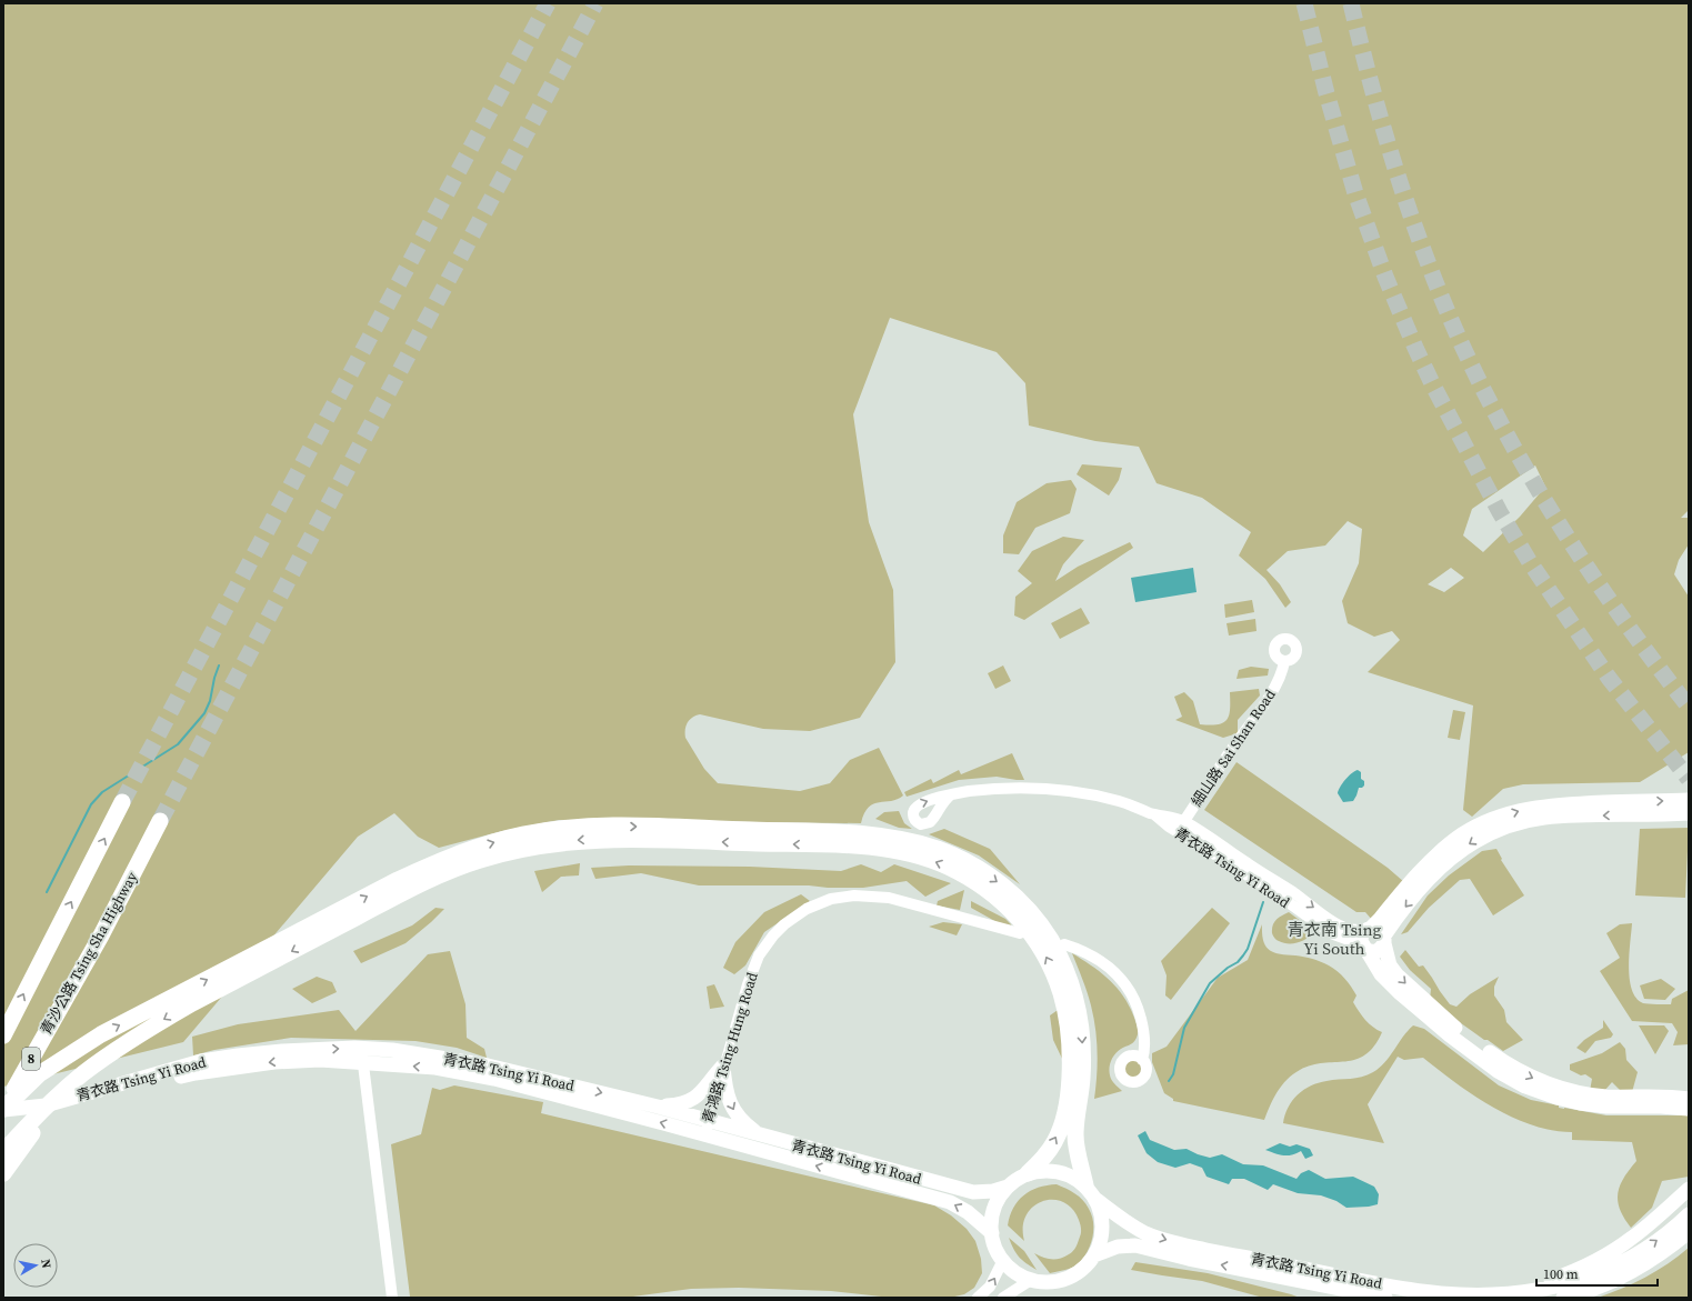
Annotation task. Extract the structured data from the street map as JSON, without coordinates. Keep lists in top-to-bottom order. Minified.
{"streets":{"highway":["青沙公路 Tsing Sha Highway","8"],"main road":["青衣路 Tsing Yi Road"],"street":["細山路 Sai Shan Road","青鴻路 Tsing Hung Road"]},"crossings":[["細山路 Sai Shan Road","青衣路 Tsing Yi Road"],["青衣路 Tsing Yi Road","青沙公路 Tsing Sha Highway"],["青衣路 Tsing Yi Road","青鴻路 Tsing Hung Road"]],"districts":["青衣南 Tsing Yi South"],"scale_bar":"100 m","north":"right"}
